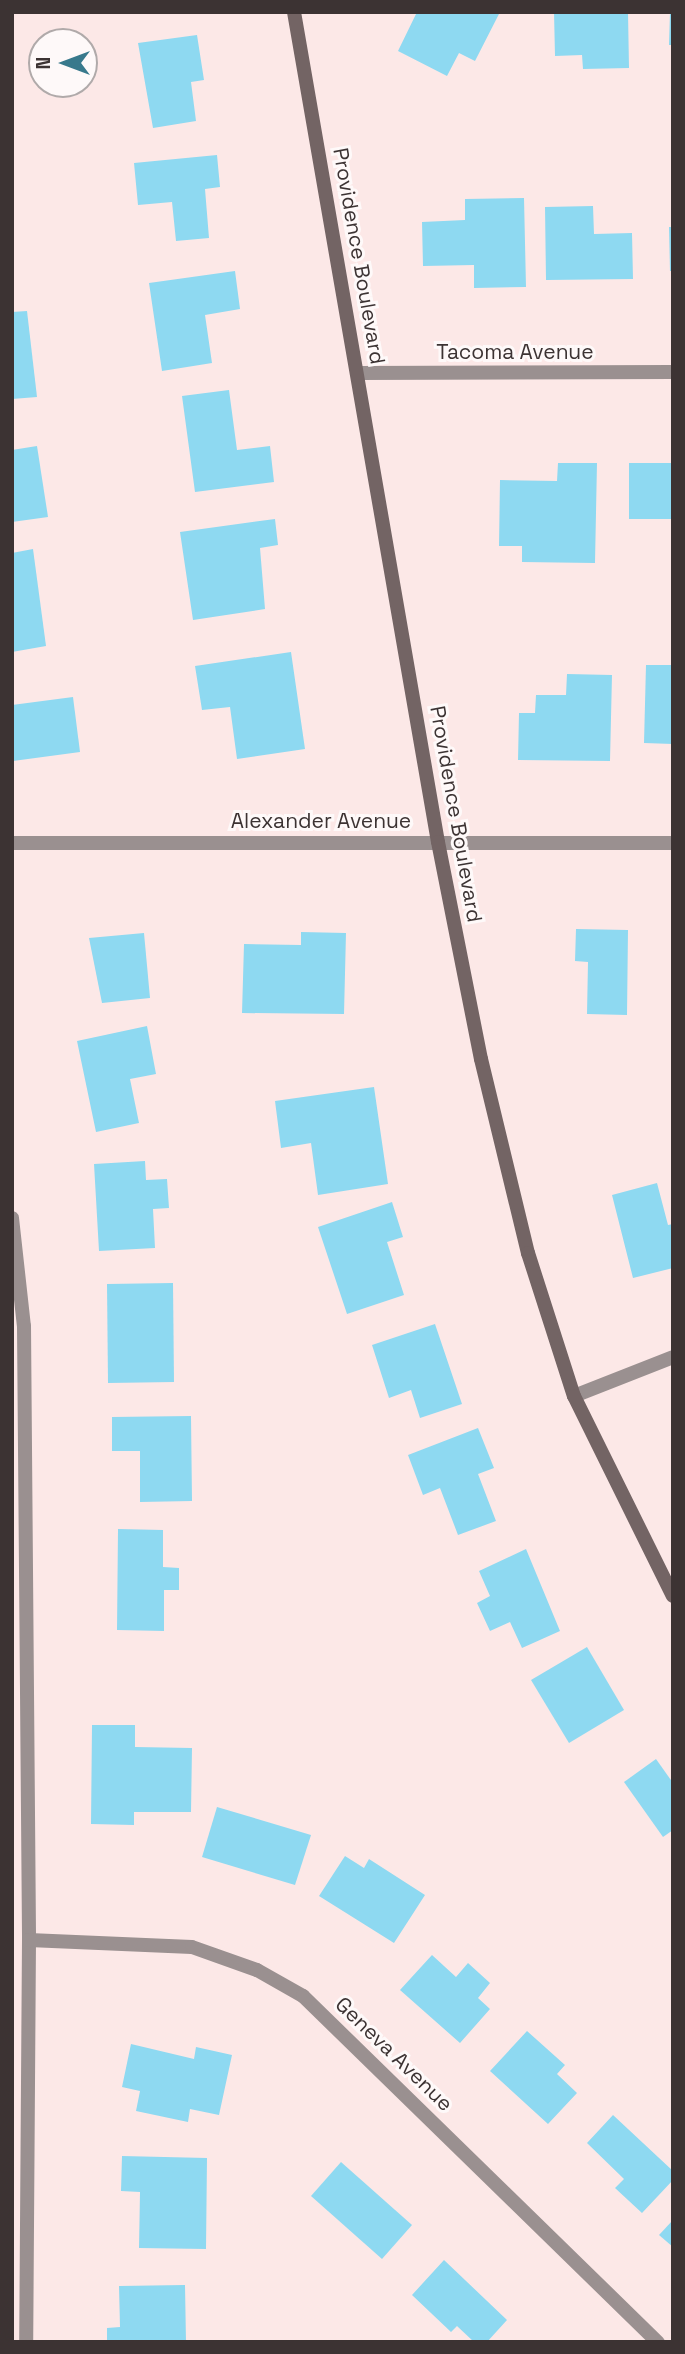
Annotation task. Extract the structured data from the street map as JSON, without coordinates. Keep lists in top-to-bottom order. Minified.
{"streets":{"main road":["Providence Boulevard"],"street":["Tacoma Avenue","Alexander Avenue","Geneva Avenue"]},"crossings":[["Providence Boulevard","Tacoma Avenue"],["Providence Boulevard","Alexander Avenue"]],"north":"left"}
